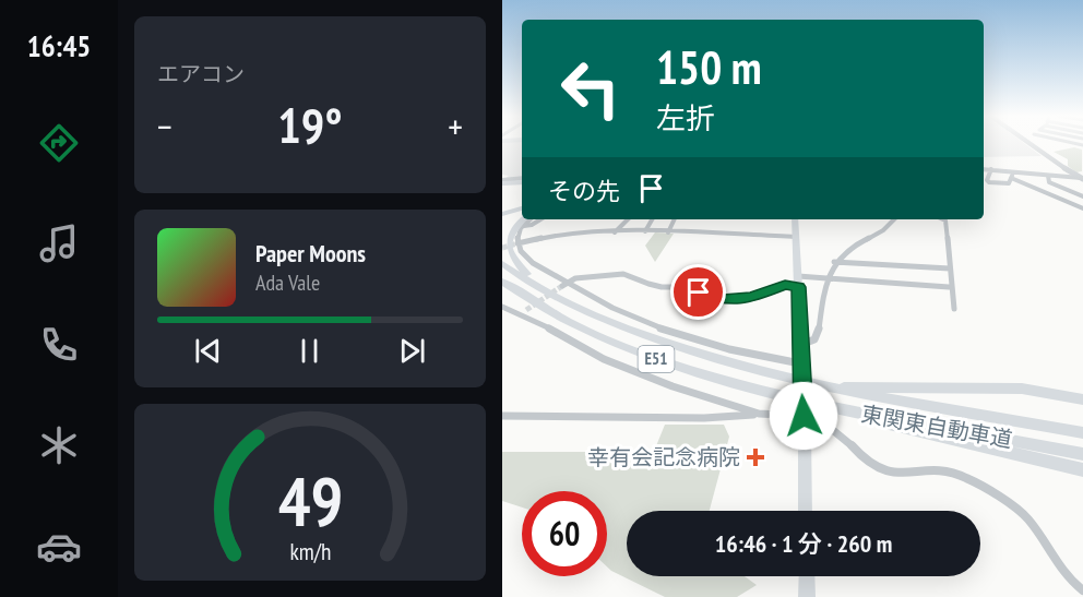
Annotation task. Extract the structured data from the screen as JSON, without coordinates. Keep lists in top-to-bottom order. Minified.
{"streets":{"highway":["E51","東関東自動車道"]},"places":{"health":["幸有会記念病院"]},"page":{"tabs":"16:45","tile":"エアコン","turn":["150 m","左折"],"heat":["−","19°","+"],"then":"その先","song":["Paper Moons","Ada Vale"],"limit":"60","trip":"16:46 · 1 分 · 260 m","gauge":["49","km/h"]}}
